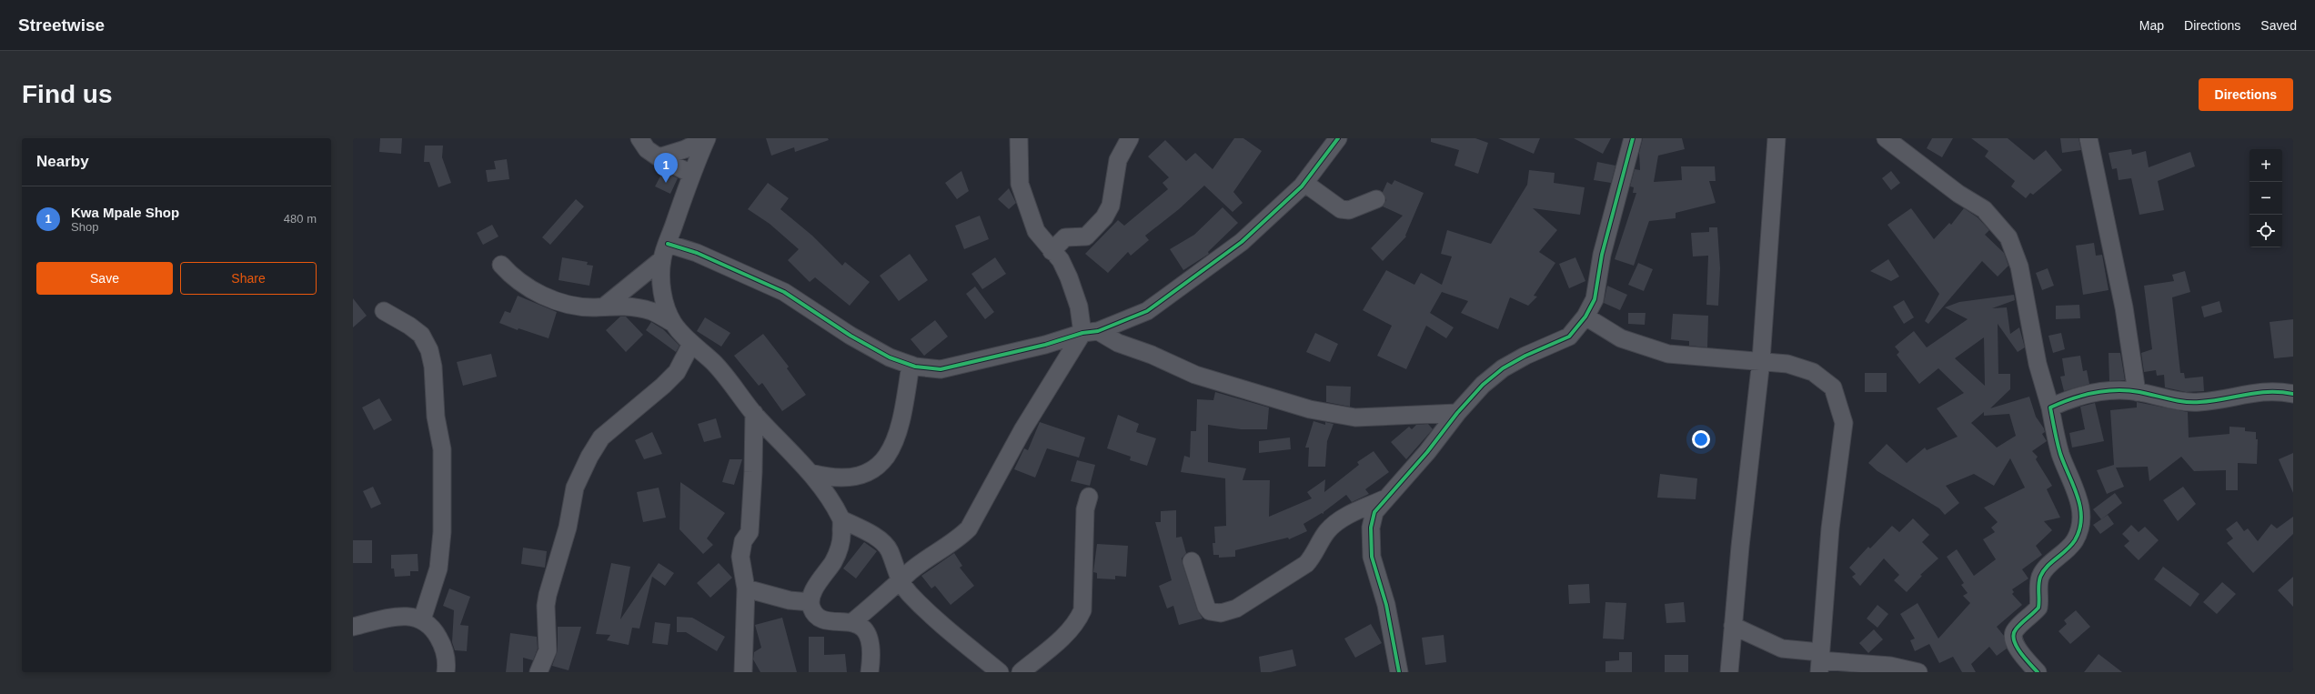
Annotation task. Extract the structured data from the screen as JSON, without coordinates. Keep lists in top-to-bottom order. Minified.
{"page":{"header":"Streetwise","nav":["Map","Directions","Saved"],"buttons":["Directions",["Save","Share"]],"title":"Find us","heading":"Nearby","map_buttons":["+","−"],"pins":"1","list":[{"mark":"1","name":"Kwa Mpale Shop","note":"Shop","value":"480 m"}]}}
